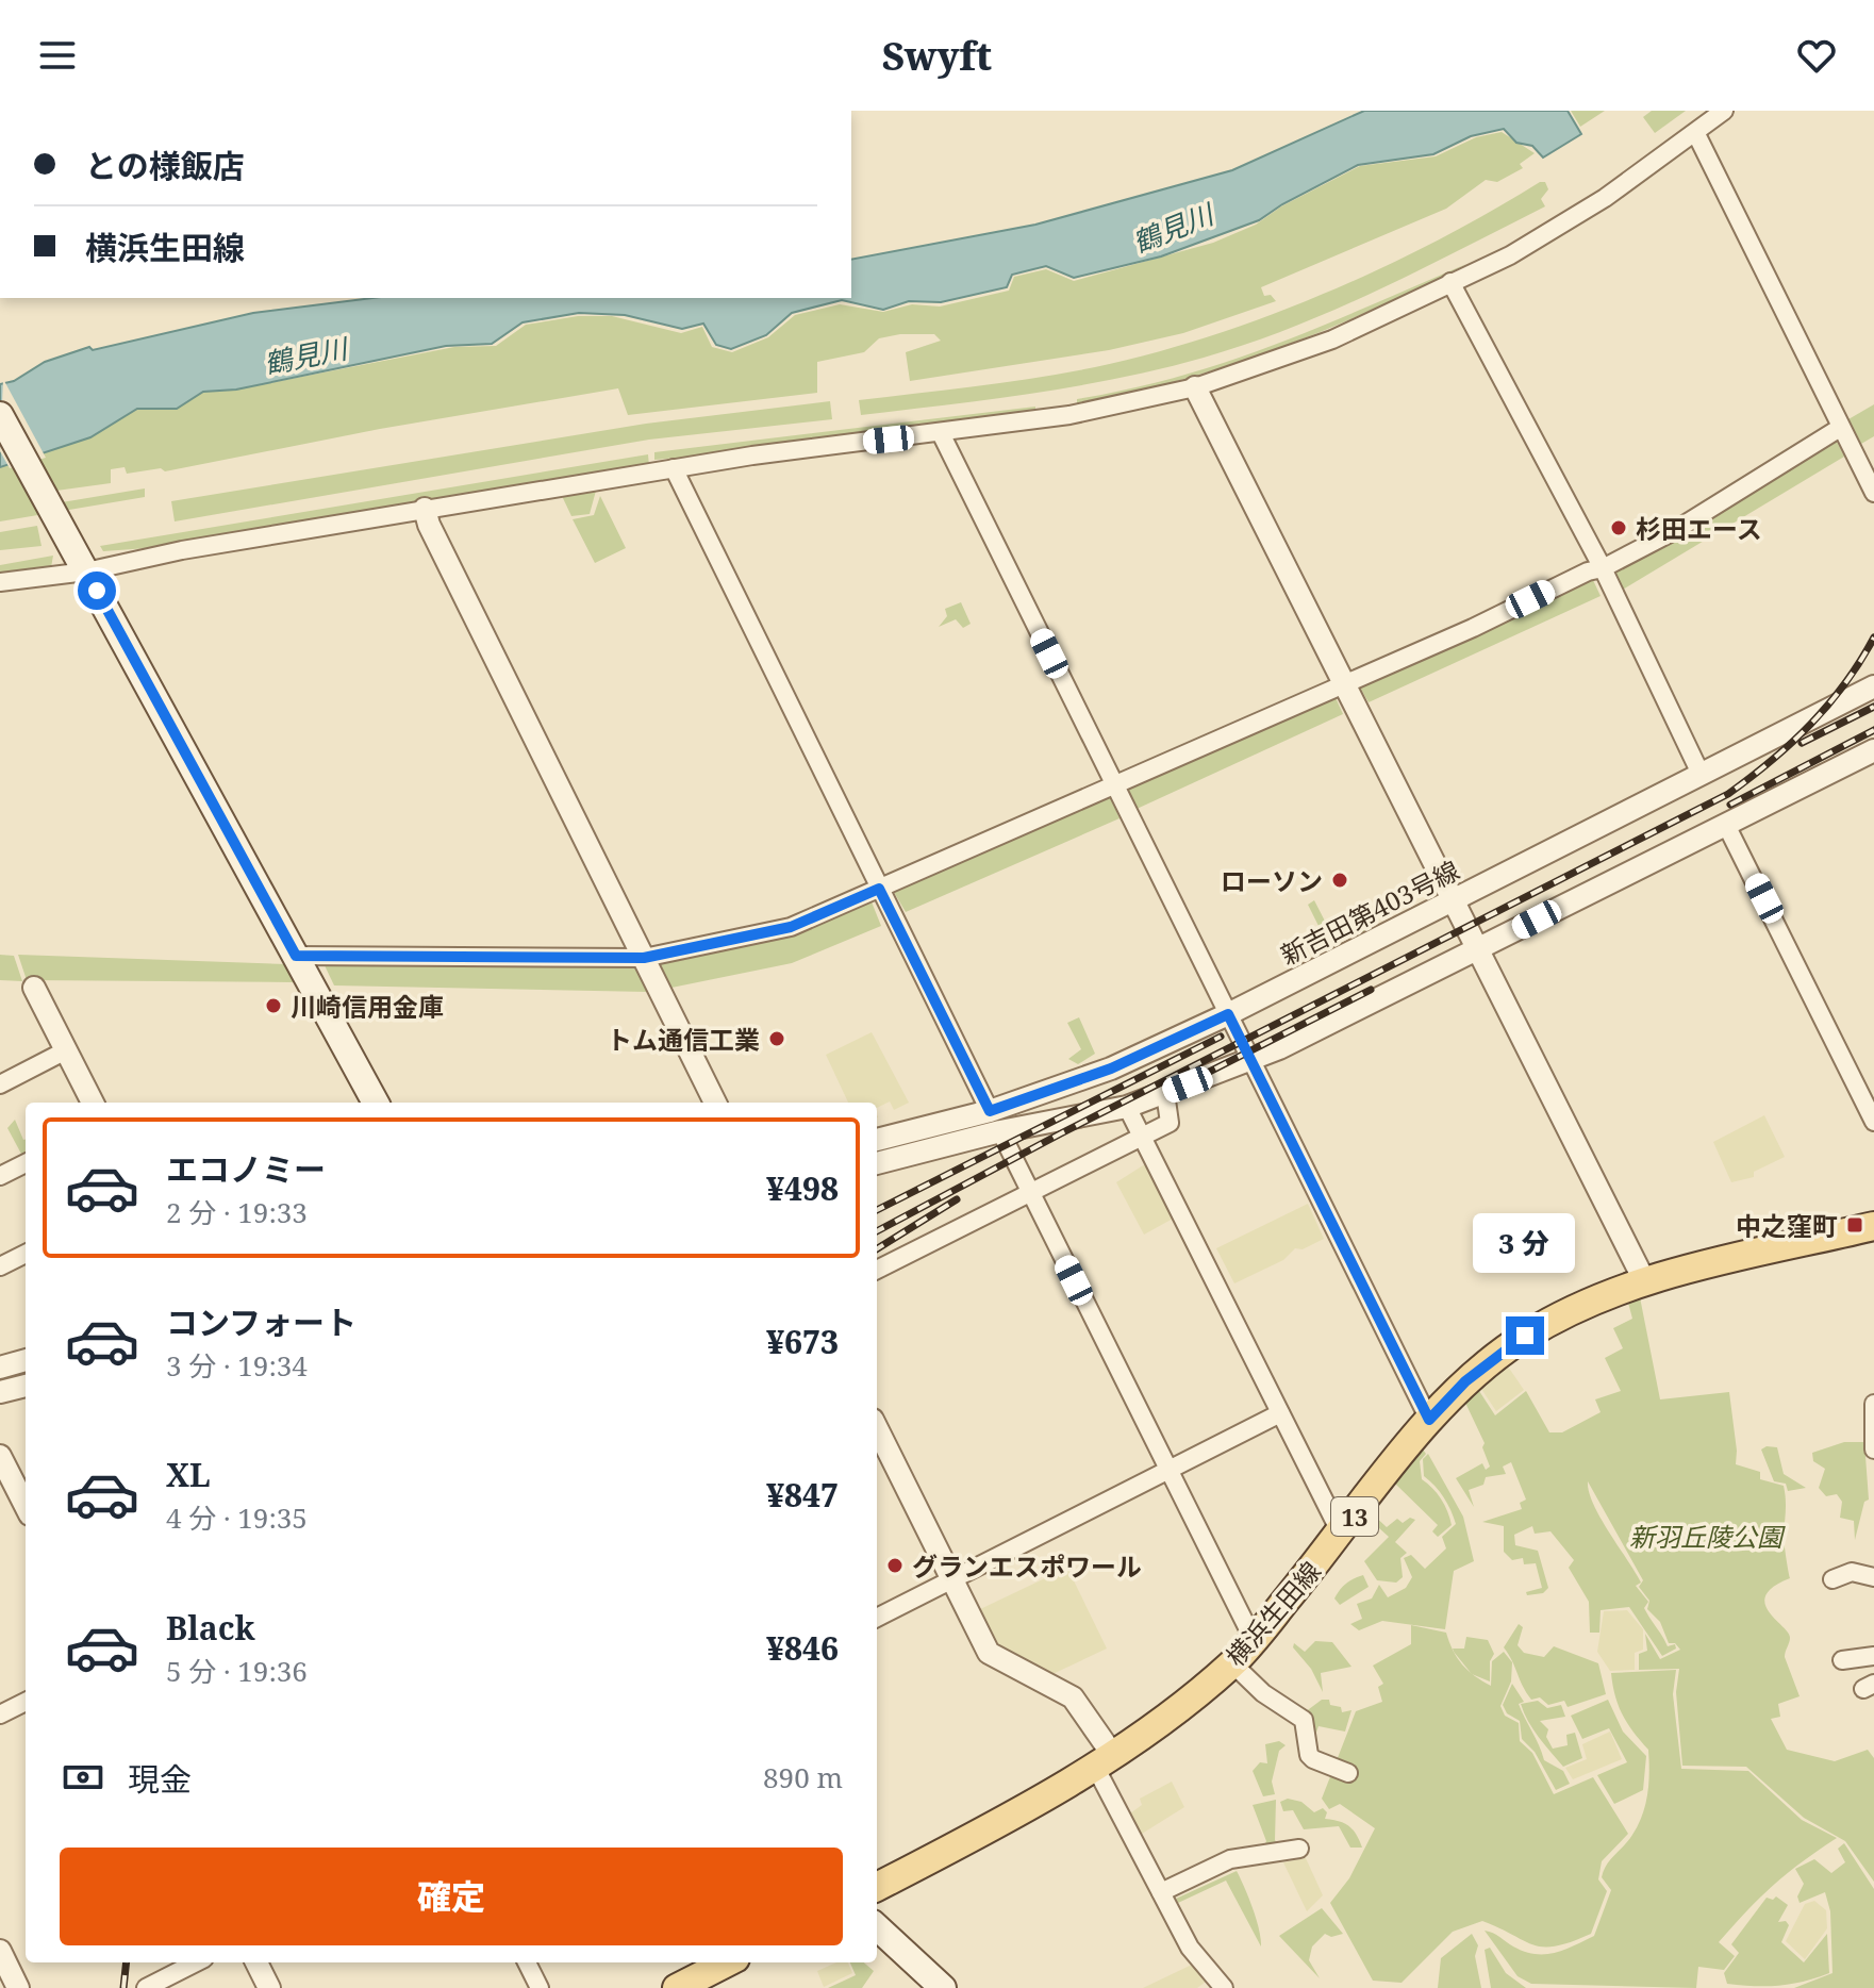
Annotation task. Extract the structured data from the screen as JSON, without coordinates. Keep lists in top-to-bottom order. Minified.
{"streets":{"main road":["13","横浜生田線"],"street":["新吉田第403号線"]},"water":["鶴見川"],"parks":["新羽丘陵公園"],"places":{"other":["杉田エース","ローソン","川崎信用金庫","トム通信工業","グランエスポワール"],"transit":["中之窪町"]},"page":{"header":"Swyft","banner":["との様飯店","横浜生田線"],"list":[{"name":"エコノミー","note":"2 分 · 19:33","value":"¥498"},{"name":"コンフォート","note":"3 分 · 19:34","value":"¥673"},{"name":"XL","note":"4 分 · 19:35","value":"¥847"},{"name":"Black","note":"5 分 · 19:36","value":"¥846"}],"bubble":"3 分","pay":["現金","890 m"],"buttons":"確定"}}
